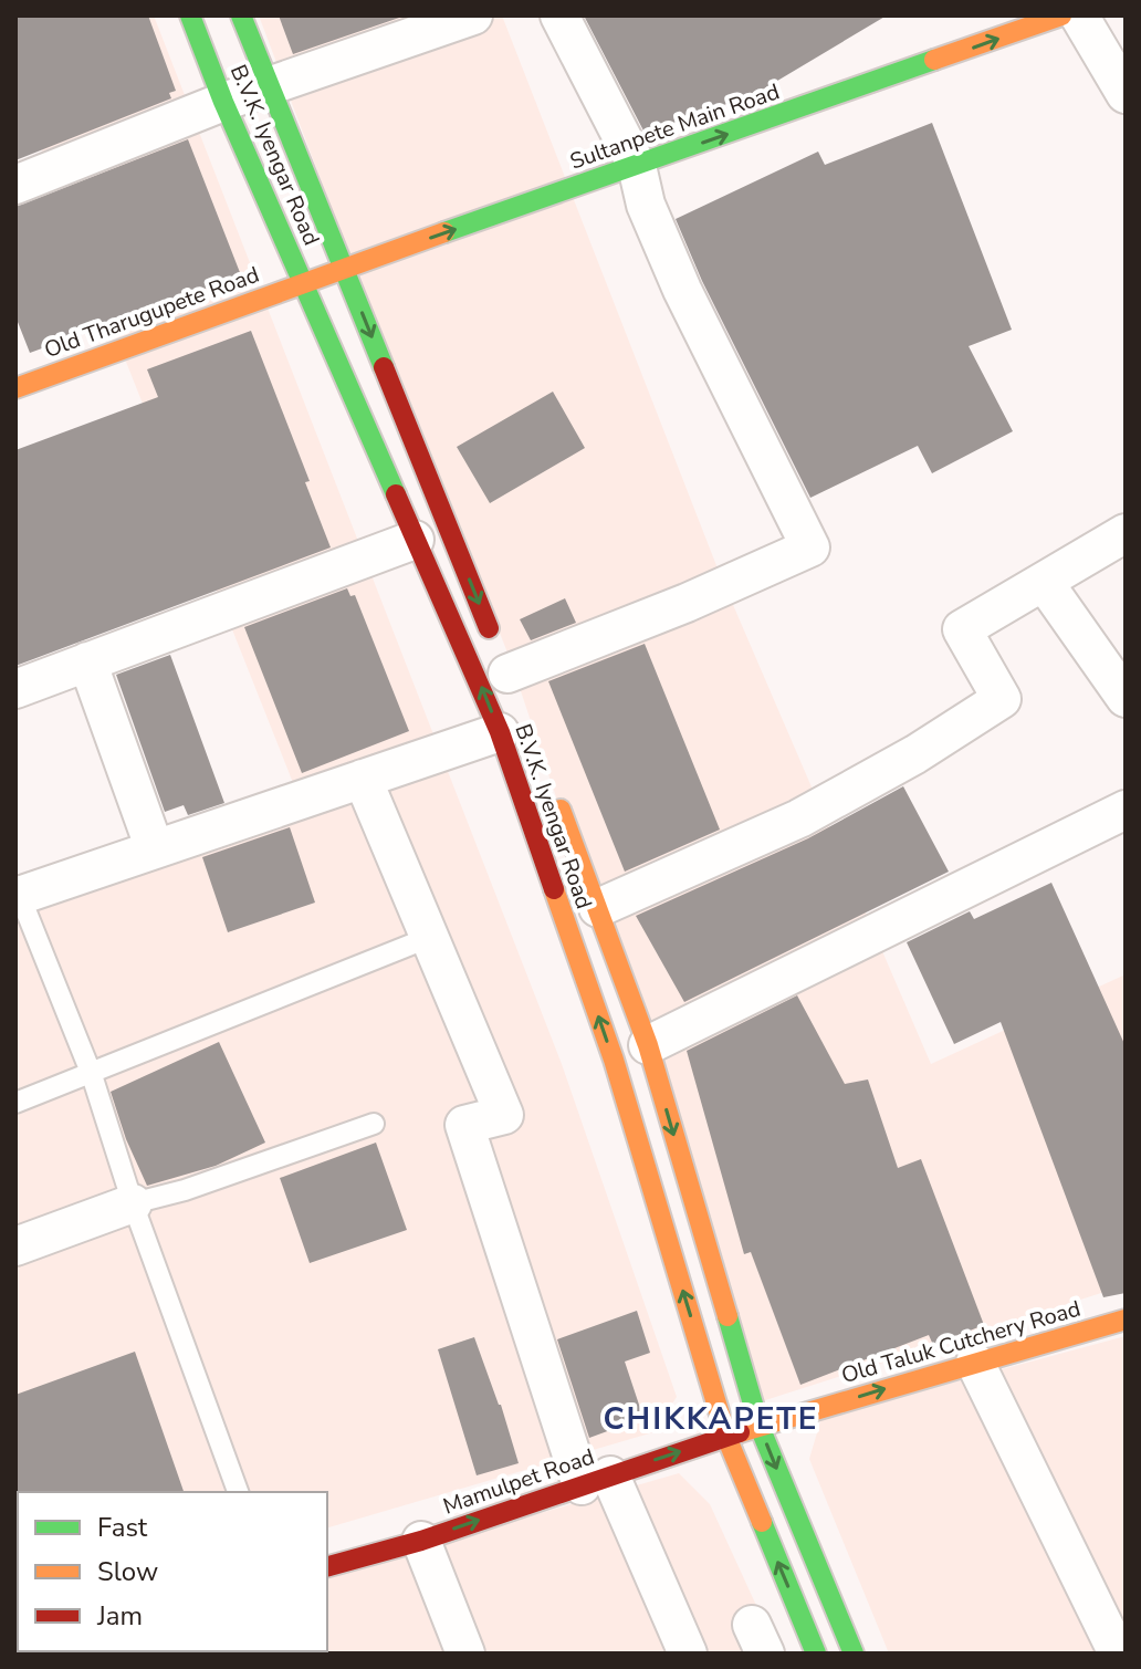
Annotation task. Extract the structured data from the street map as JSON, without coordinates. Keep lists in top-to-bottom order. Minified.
{"streets":{"street":["Sultanpete Main Road","B.V.K. Iyengar Road","Old Tharugupete Road","Old Taluk Cutchery Road","Mamulpet Road"]},"crossings":[["Sultanpete Main Road","B.V.K. Iyengar Road"],["Sultanpete Main Road","Old Tharugupete Road"],["B.V.K. Iyengar Road","Old Tharugupete Road"],["B.V.K. Iyengar Road","Old Taluk Cutchery Road"],["B.V.K. Iyengar Road","Mamulpet Road"],["Old Taluk Cutchery Road","Mamulpet Road"]],"one_way":["Sultanpete Main Road","Old Taluk Cutchery Road","Mamulpet Road"],"districts":["CHIKKAPETE"],"legend":["Fast","Slow","Jam"]}
